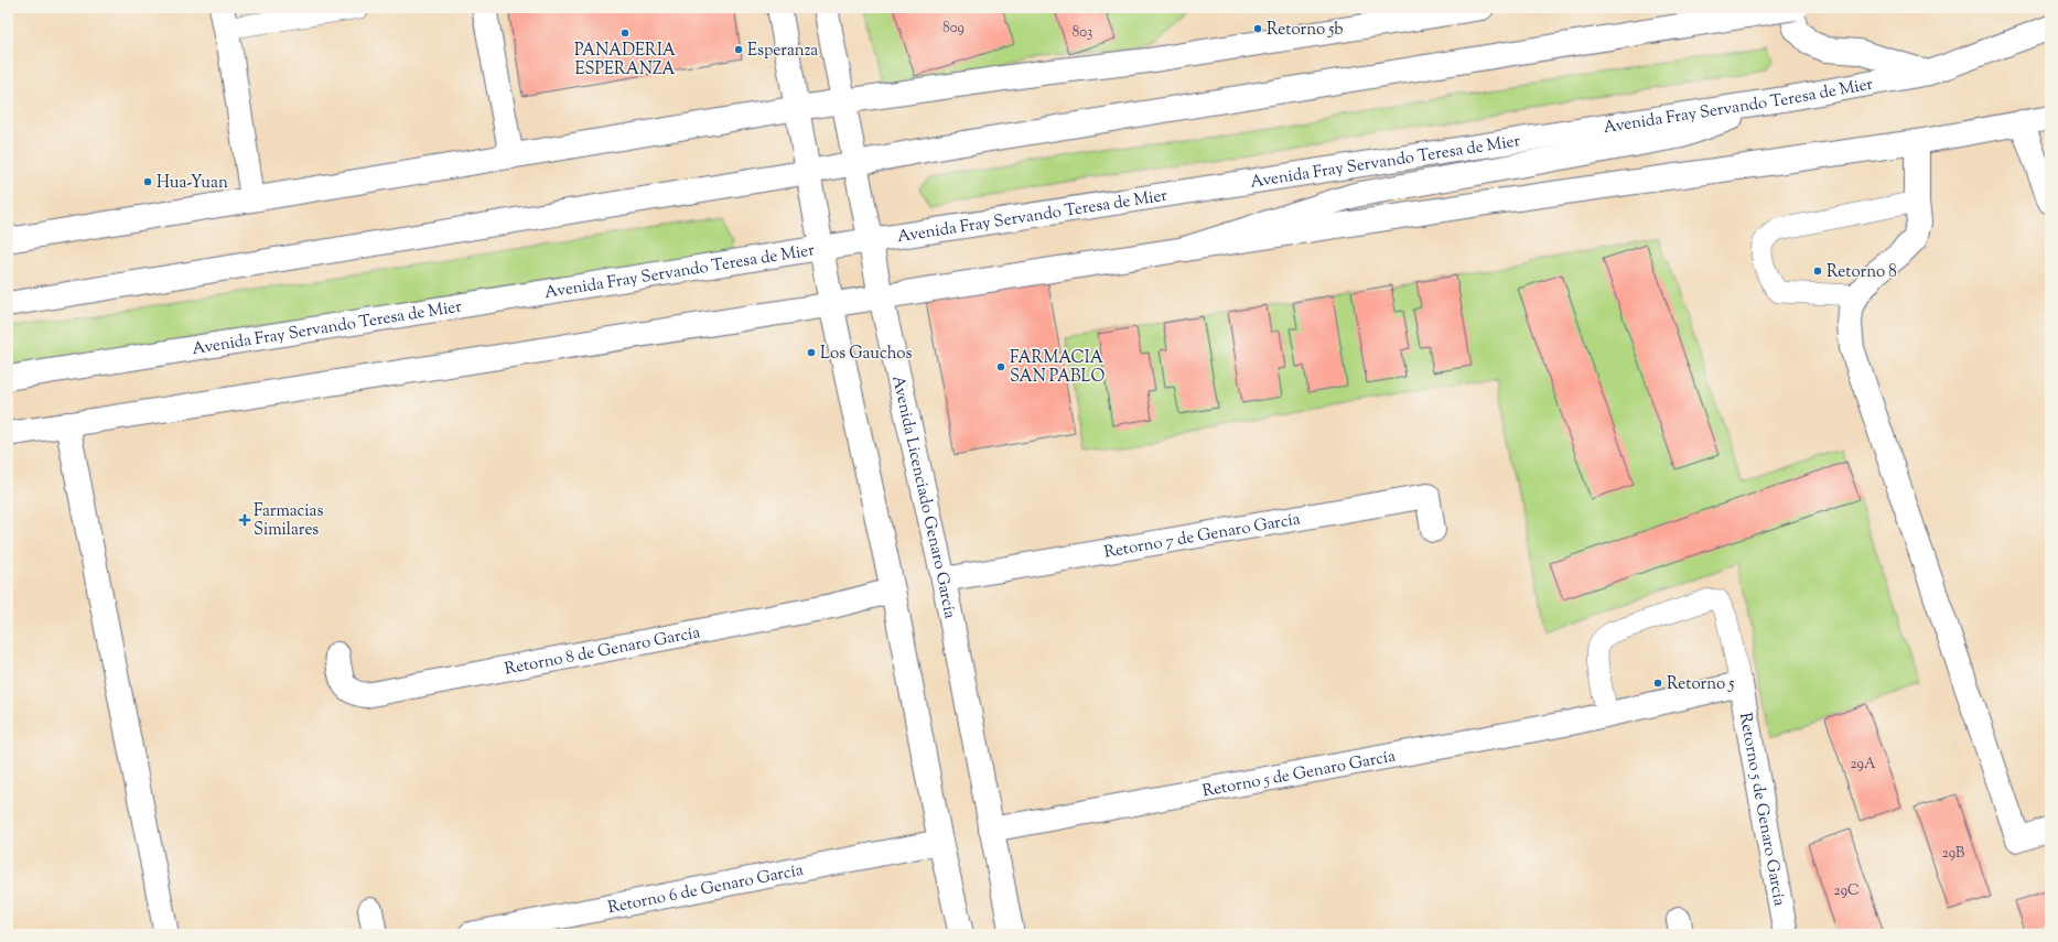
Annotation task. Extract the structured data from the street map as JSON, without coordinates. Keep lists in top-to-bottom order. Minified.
{"streets":{"street":["Avenida Fray Servando Teresa de Mier","Avenida Licenciado Genaro García","Retorno 7 de Genaro García","Retorno 8 de Genaro García","Retorno 5 de Genaro García","Retorno 6 de Genaro García"]},"crossings":[["Avenida Fray Servando Teresa de Mier","Avenida Licenciado Genaro García"],["Avenida Licenciado Genaro García","Retorno 7 de Genaro García"],["Avenida Licenciado Genaro García","Retorno 5 de Genaro García"]],"places":{"other":["Retorno 5b","PANADERIA ESPERANZA","Esperanza","Hua-Yuan","Retorno 8","Los Gauchos","FARMACIA SAN PABLO","Retorno 5"],"health":["Farmacias Similares"]},"house_numbers":["809","803","29A","29B","29C"]}
